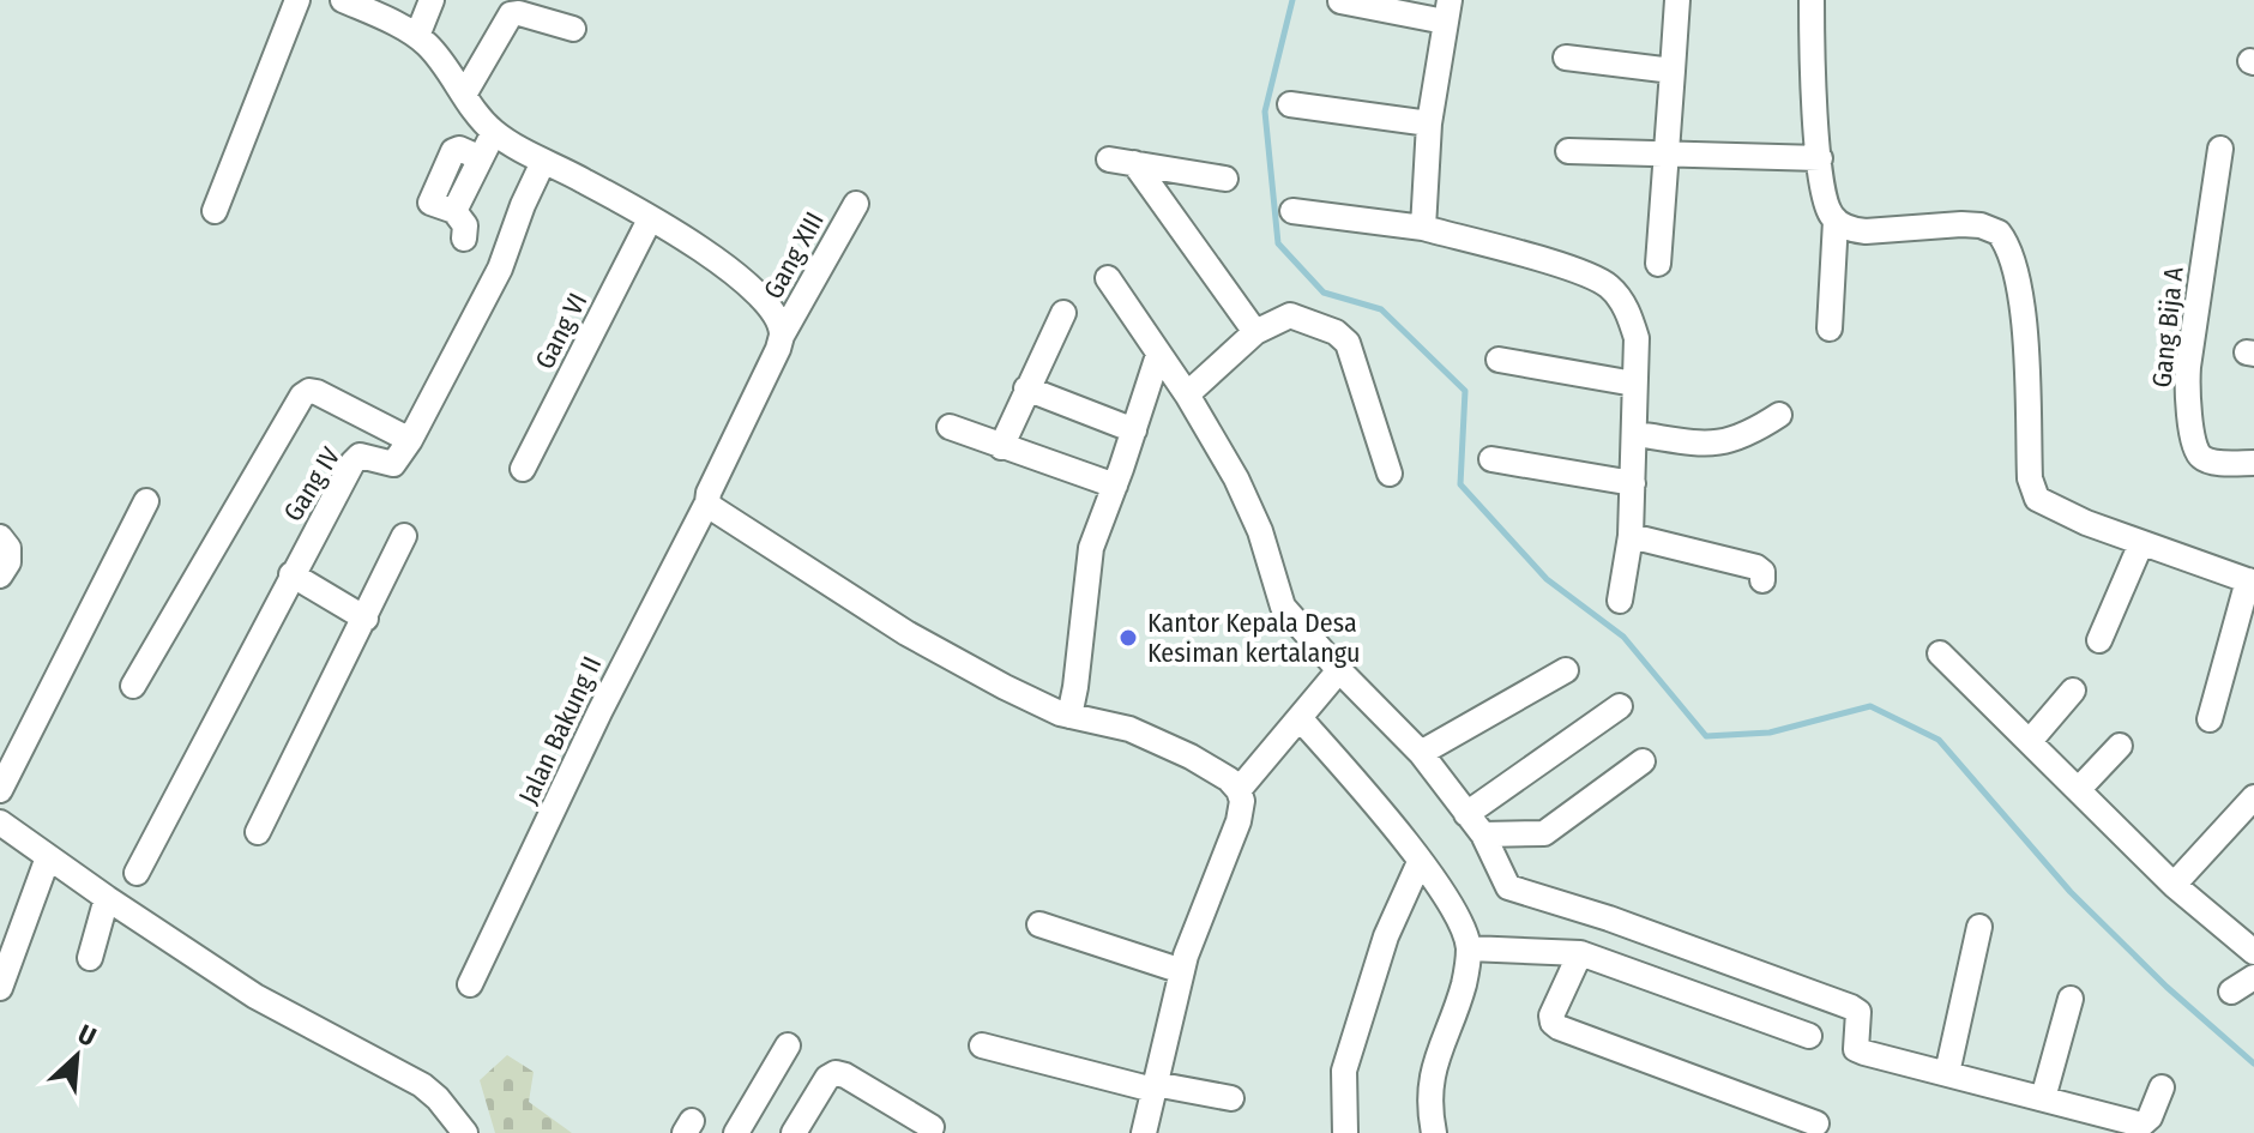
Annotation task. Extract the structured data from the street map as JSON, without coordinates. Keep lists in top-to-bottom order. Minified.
{"streets":{"street":["Gang XIII","Gang Bija A","Gang VI","Gang IV","Jalan Bakung II"]},"crossings":[["Gang XIII","Jalan Bakung II"]],"places":["Kantor Kepala Desa Kesiman kertalangu"],"north":"top right"}
